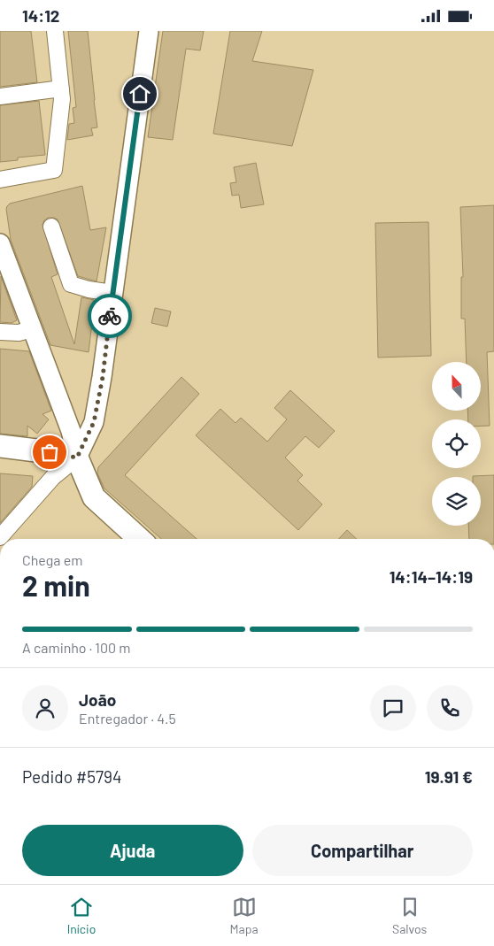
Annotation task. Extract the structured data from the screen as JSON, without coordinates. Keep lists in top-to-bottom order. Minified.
{"north":"top","page":{"status":"14:12","heading":["2 min","Chega em","14:14–14:19"],"panel":["João","Entregador · 4.5","Pedido #5794","19.91 €"],"bar":"A caminho · 100 m","buttons":["Ajuda","Compartilhar"],"tabs":["Início","Mapa","Salvos"]}}
